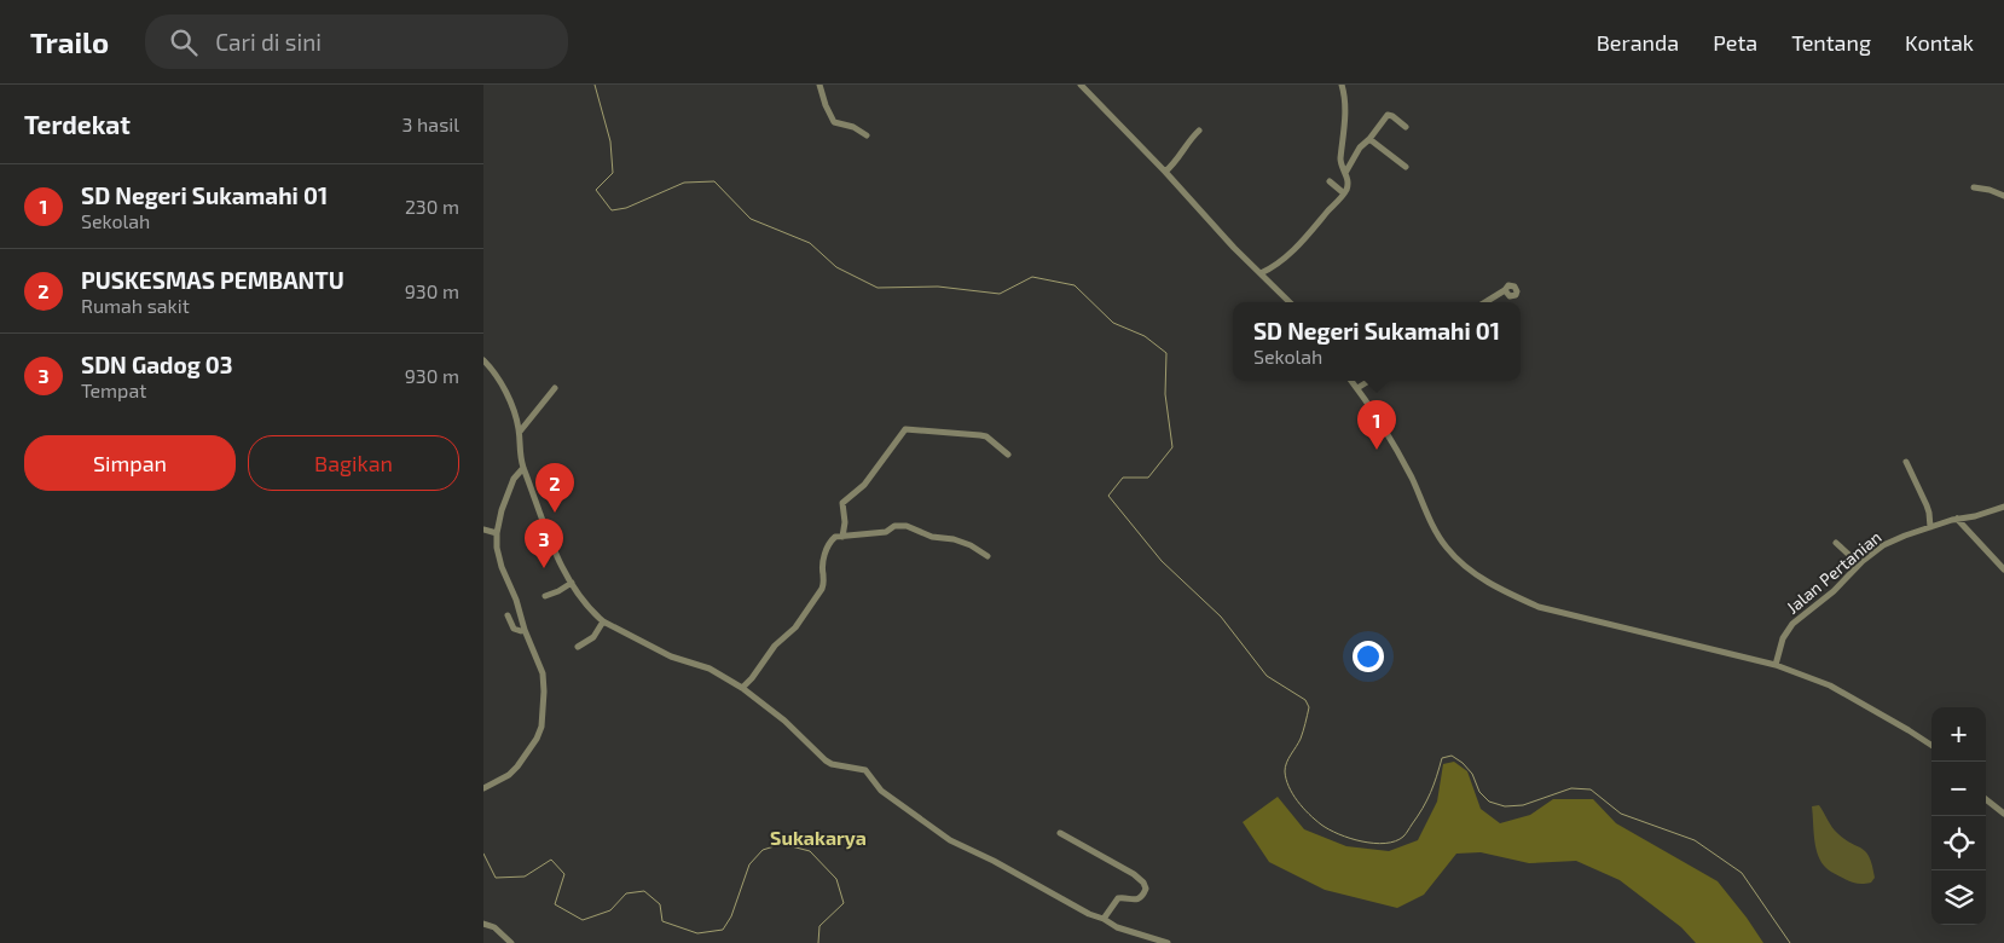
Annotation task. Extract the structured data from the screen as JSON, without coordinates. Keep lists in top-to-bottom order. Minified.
{"streets":{"street":["Jalan Pertanian"]},"districts":["Sukakarya"],"page":{"header":"Trailo","search":"Cari di sini","nav":["Beranda","Peta","Tentang","Kontak"],"heading":["Terdekat","3 hasil"],"list":[{"mark":"1","name":"SD Negeri Sukamahi 01","note":"Sekolah","value":"230 m"},{"mark":"2","name":"PUSKESMAS PEMBANTU","note":"Rumah sakit","value":"930 m"},{"mark":"3","name":"SDN Gadog 03","note":"Tempat","value":"930 m"}],"popup":["SD Negeri Sukamahi 01","Sekolah"],"pins":["1","2","3"],"buttons":["Simpan","Bagikan"],"map_buttons":["+","−"]}}
